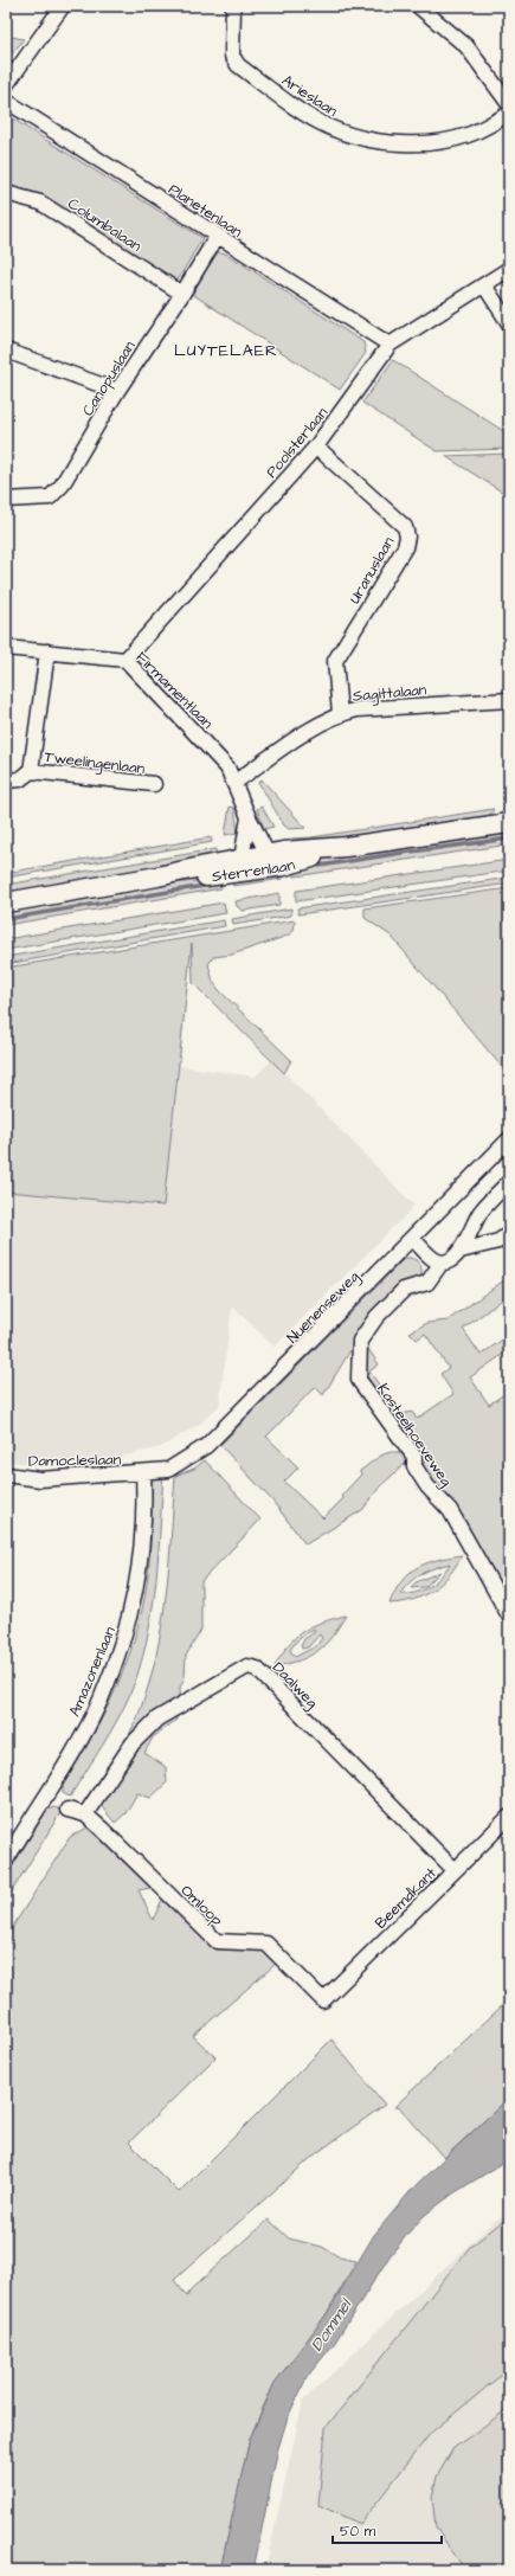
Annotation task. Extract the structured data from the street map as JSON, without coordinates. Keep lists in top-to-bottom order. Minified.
{"streets":{"main road":["Sterrenlaan"],"street":["Arieslaan","Planetenlaan","Columbalaan","Canopuslaan","Poolsterlaan","Uranuslaan","Firmamentlaan","Sagittalaan","Tweelingenlaan","Nuenenseweg","Kasteelhoeveweg","Damocleslaan","Amazonenlaan","Daalweg","Beemdkant","Omloop"]},"crossings":[["Planetenlaan","Canopuslaan"],["Planetenlaan","Poolsterlaan"],["Columbalaan","Canopuslaan"],["Poolsterlaan","Uranuslaan"],["Poolsterlaan","Firmamentlaan"],["Uranuslaan","Sagittalaan"],["Firmamentlaan","Sagittalaan"],["Firmamentlaan","Tweelingenlaan"],["Firmamentlaan","Sterrenlaan"],["Nuenenseweg","Damocleslaan"],["Nuenenseweg","Amazonenlaan"],["Damocleslaan","Amazonenlaan"],["Daalweg","Beemdkant"],["Daalweg","Omloop"],["Beemdkant","Omloop"]],"districts":["LUYTELAER"],"water":["Dommel"],"scale_bar":"50 m"}
